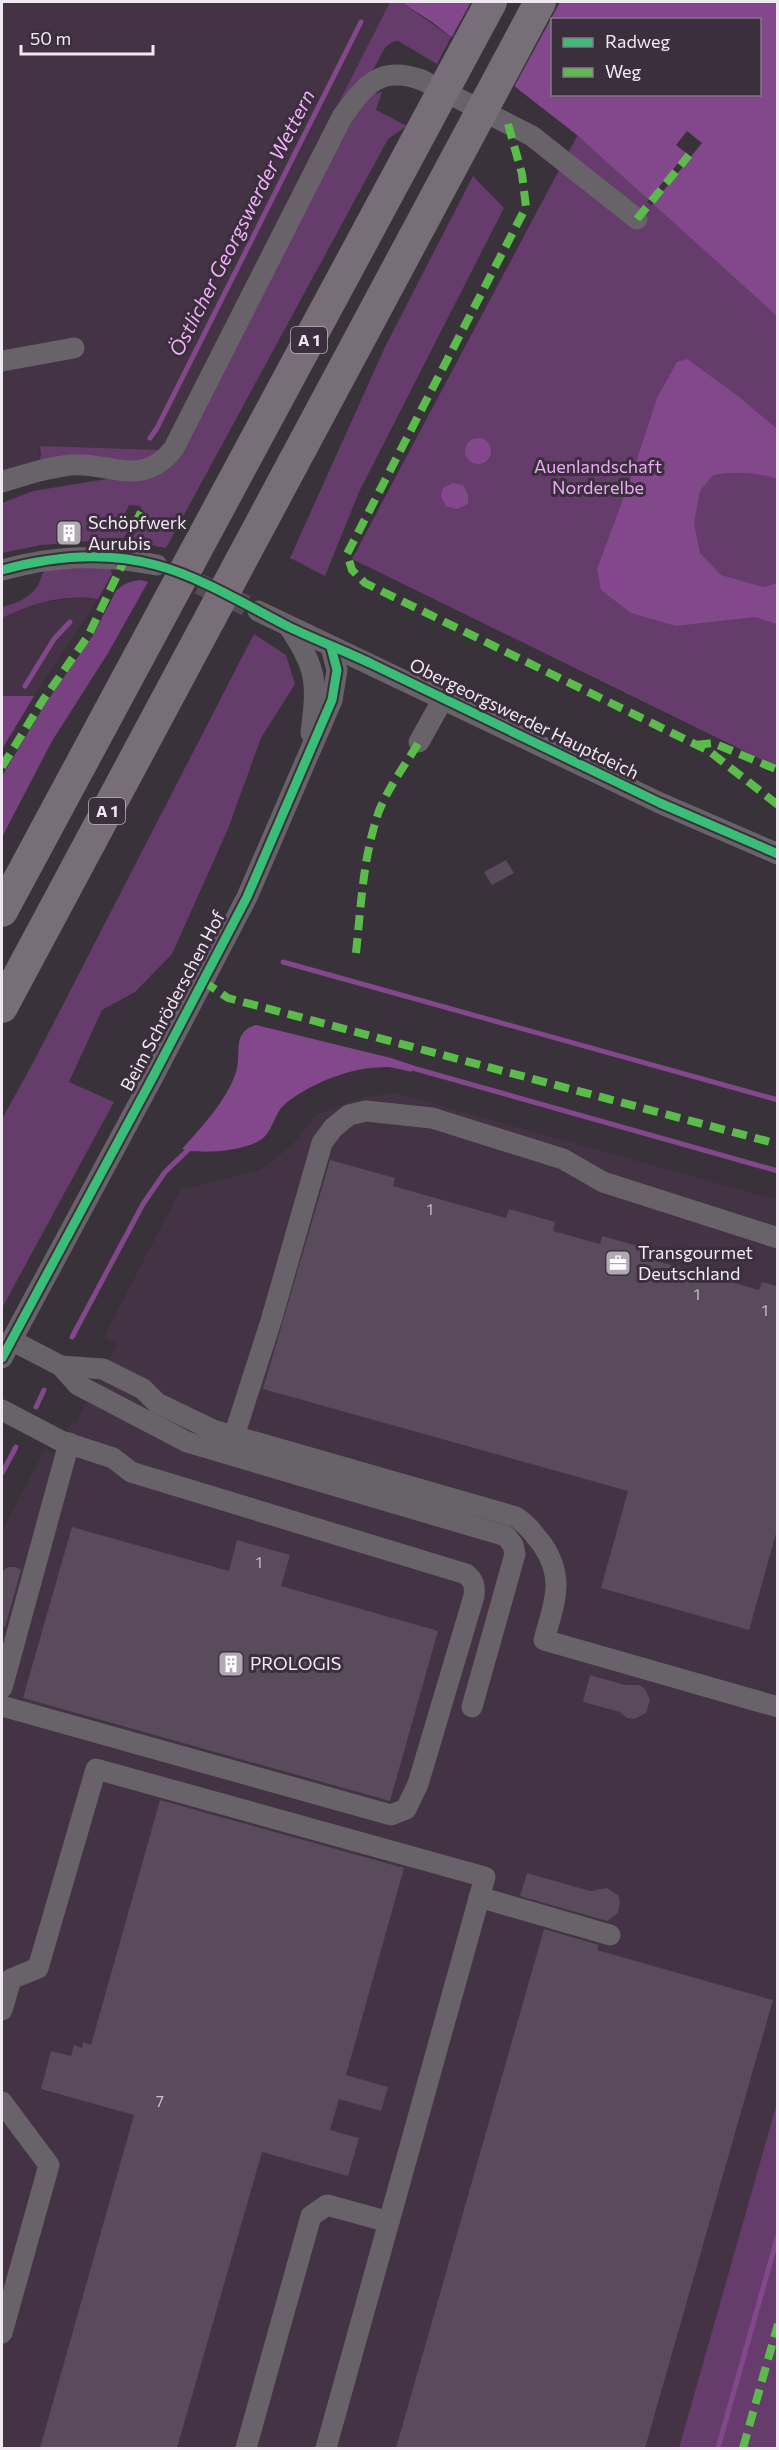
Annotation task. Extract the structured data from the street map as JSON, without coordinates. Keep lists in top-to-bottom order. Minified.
{"streets":{"highway":["A 1"],"street":["Obergeorgswerder Hauptdeich","Beim Schröderschen Hof"]},"crossings":[["Obergeorgswerder Hauptdeich","Beim Schröderschen Hof"]],"water":["Östlicher Georgswerder Wettern"],"parks":["Auenlandschaft Norderelbe"],"places":{"building":["Schöpfwerk Aurubis","PROLOGIS"],"office":["Transgourmet Deutschland"]},"house_numbers":["1","1","1","1","7"],"legend":["Radweg","Weg"],"scale_bar":"50 m"}
